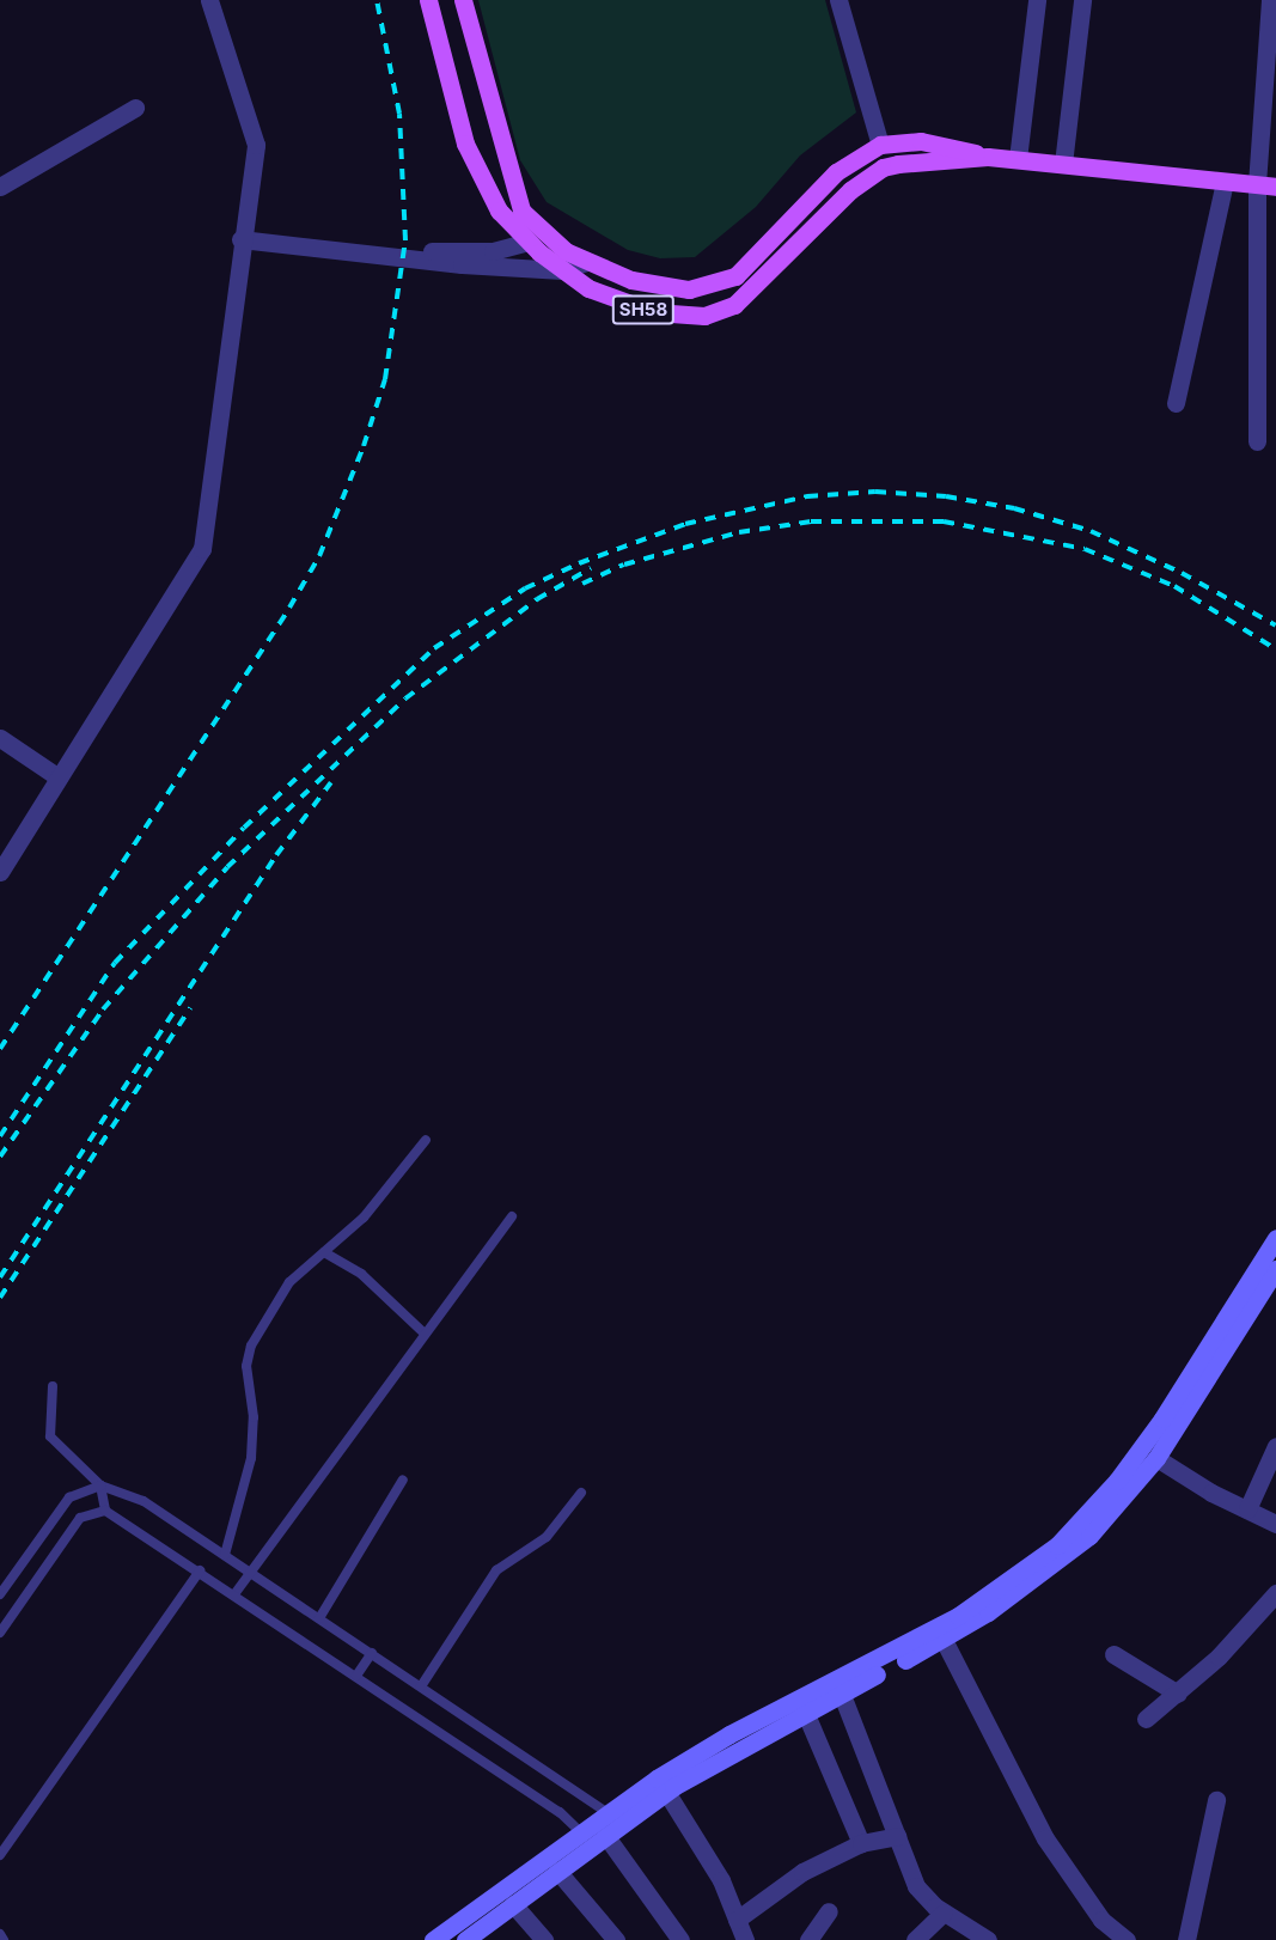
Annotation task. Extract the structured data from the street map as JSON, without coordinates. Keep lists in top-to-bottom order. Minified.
{"streets":{"main road":["SH58"]}}
